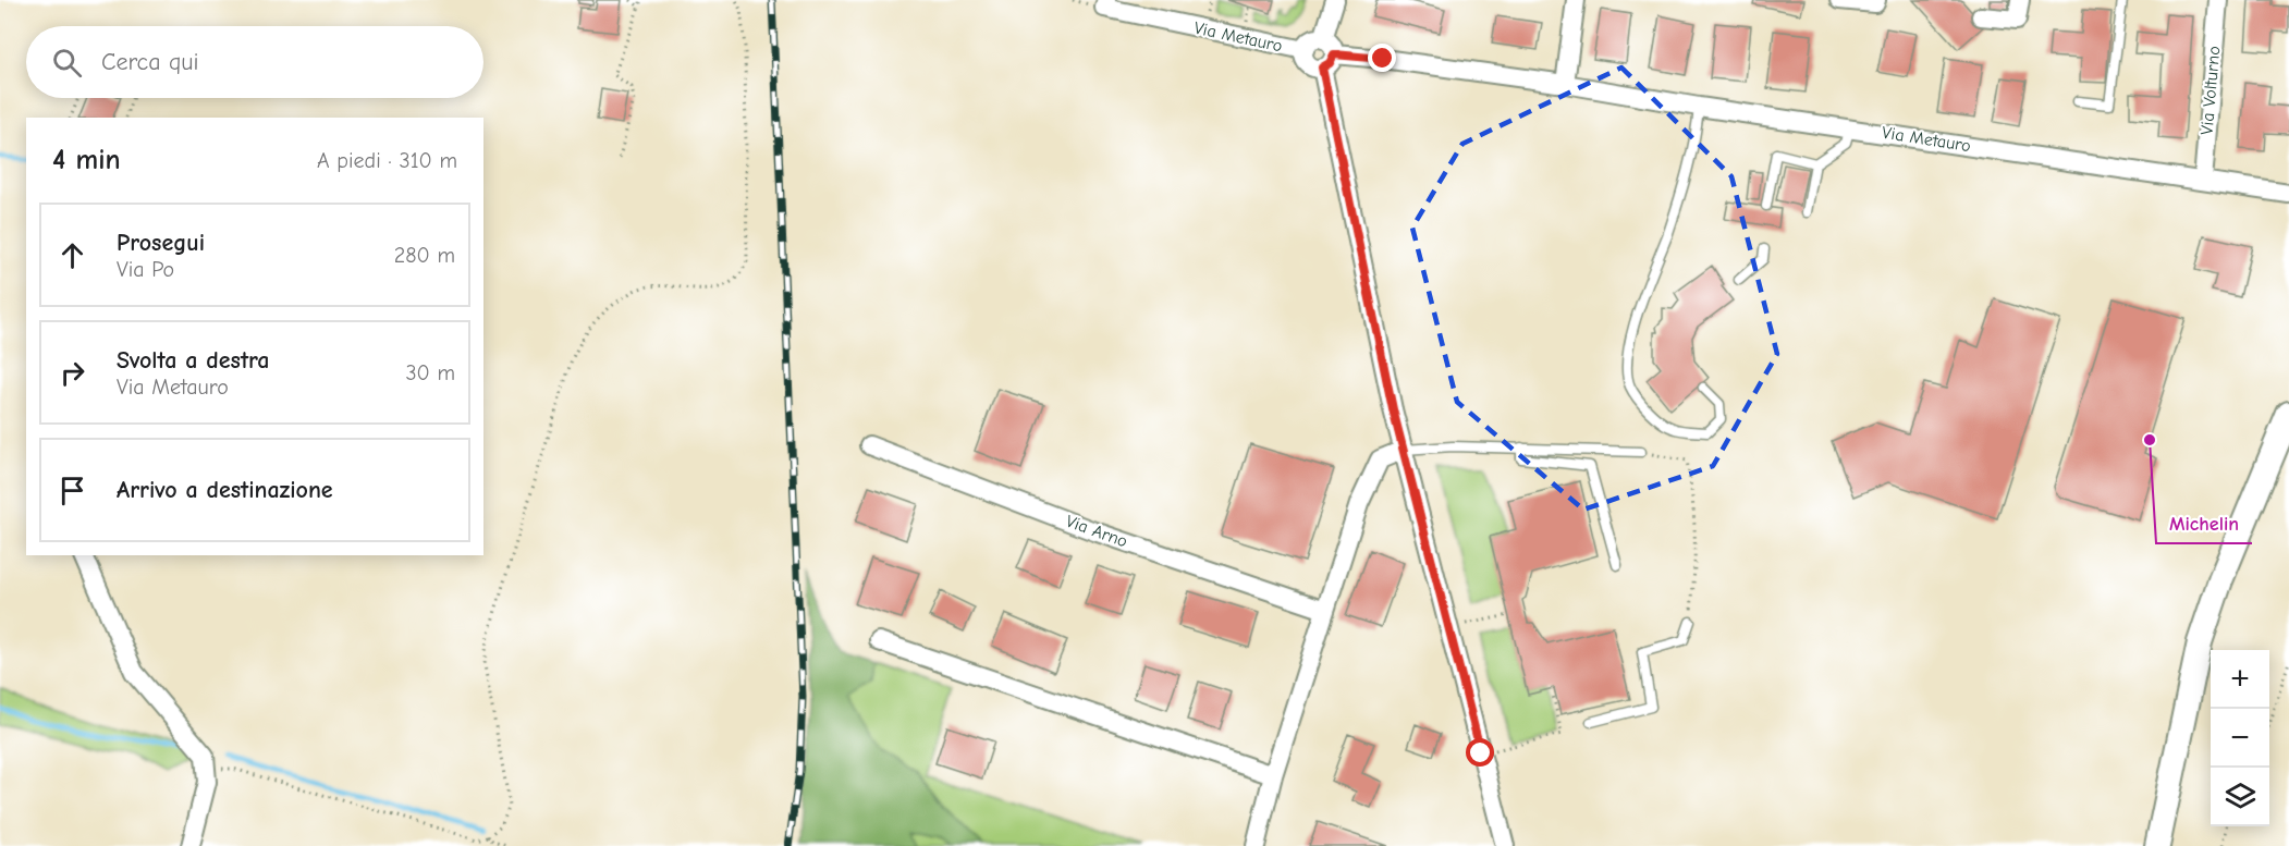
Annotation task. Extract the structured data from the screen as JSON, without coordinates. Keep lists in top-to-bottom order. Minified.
{"streets":{"street":["Via Metauro","Via Volturno","Via Arno"]},"crossings":[["Via Metauro","Via Volturno"]],"places":["Michelin"],"page":{"search":"Cerca qui","heading":["4 min","A piedi · 310 m"],"list":[["Prosegui","Via Po","280 m"],["Svolta a destra","Via Metauro","30 m"],"Arrivo a destinazione"],"map_buttons":["+","−"]}}
